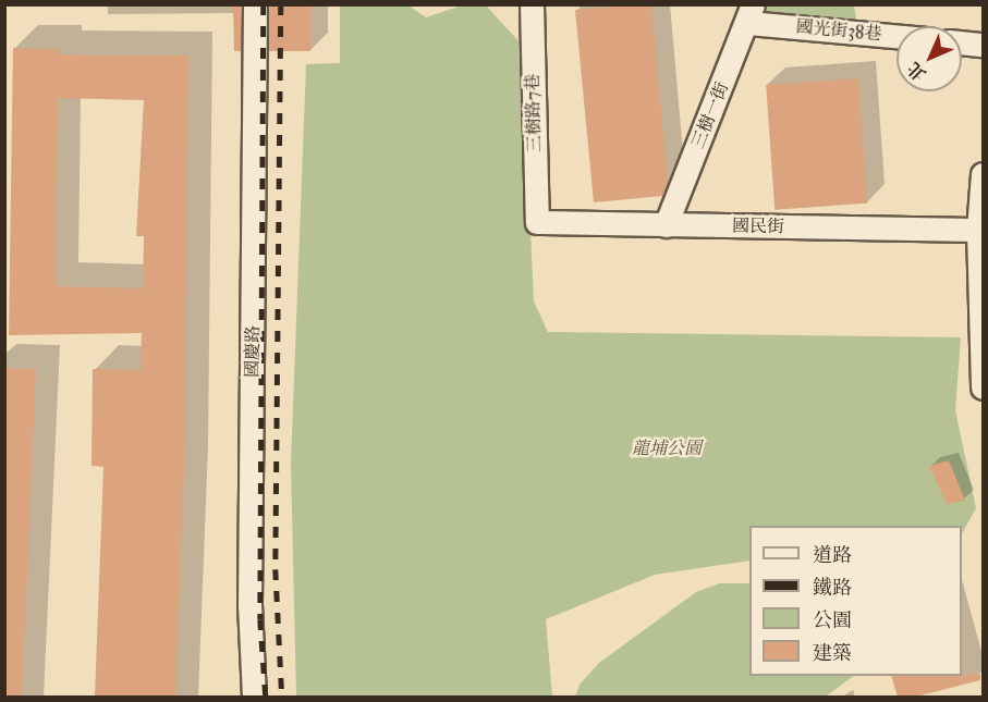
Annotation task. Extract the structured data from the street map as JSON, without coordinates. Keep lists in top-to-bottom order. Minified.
{"streets":{"street":["國光街38巷","三樹路7巷","三樹一街","國民街","國慶路"]},"crossings":[["國光街38巷","三樹一街"],["三樹路7巷","國民街"],["三樹一街","國民街"]],"parks":["龍埔公園"],"legend":["道路","鐵路","公園","建築"],"north":"bottom left"}
